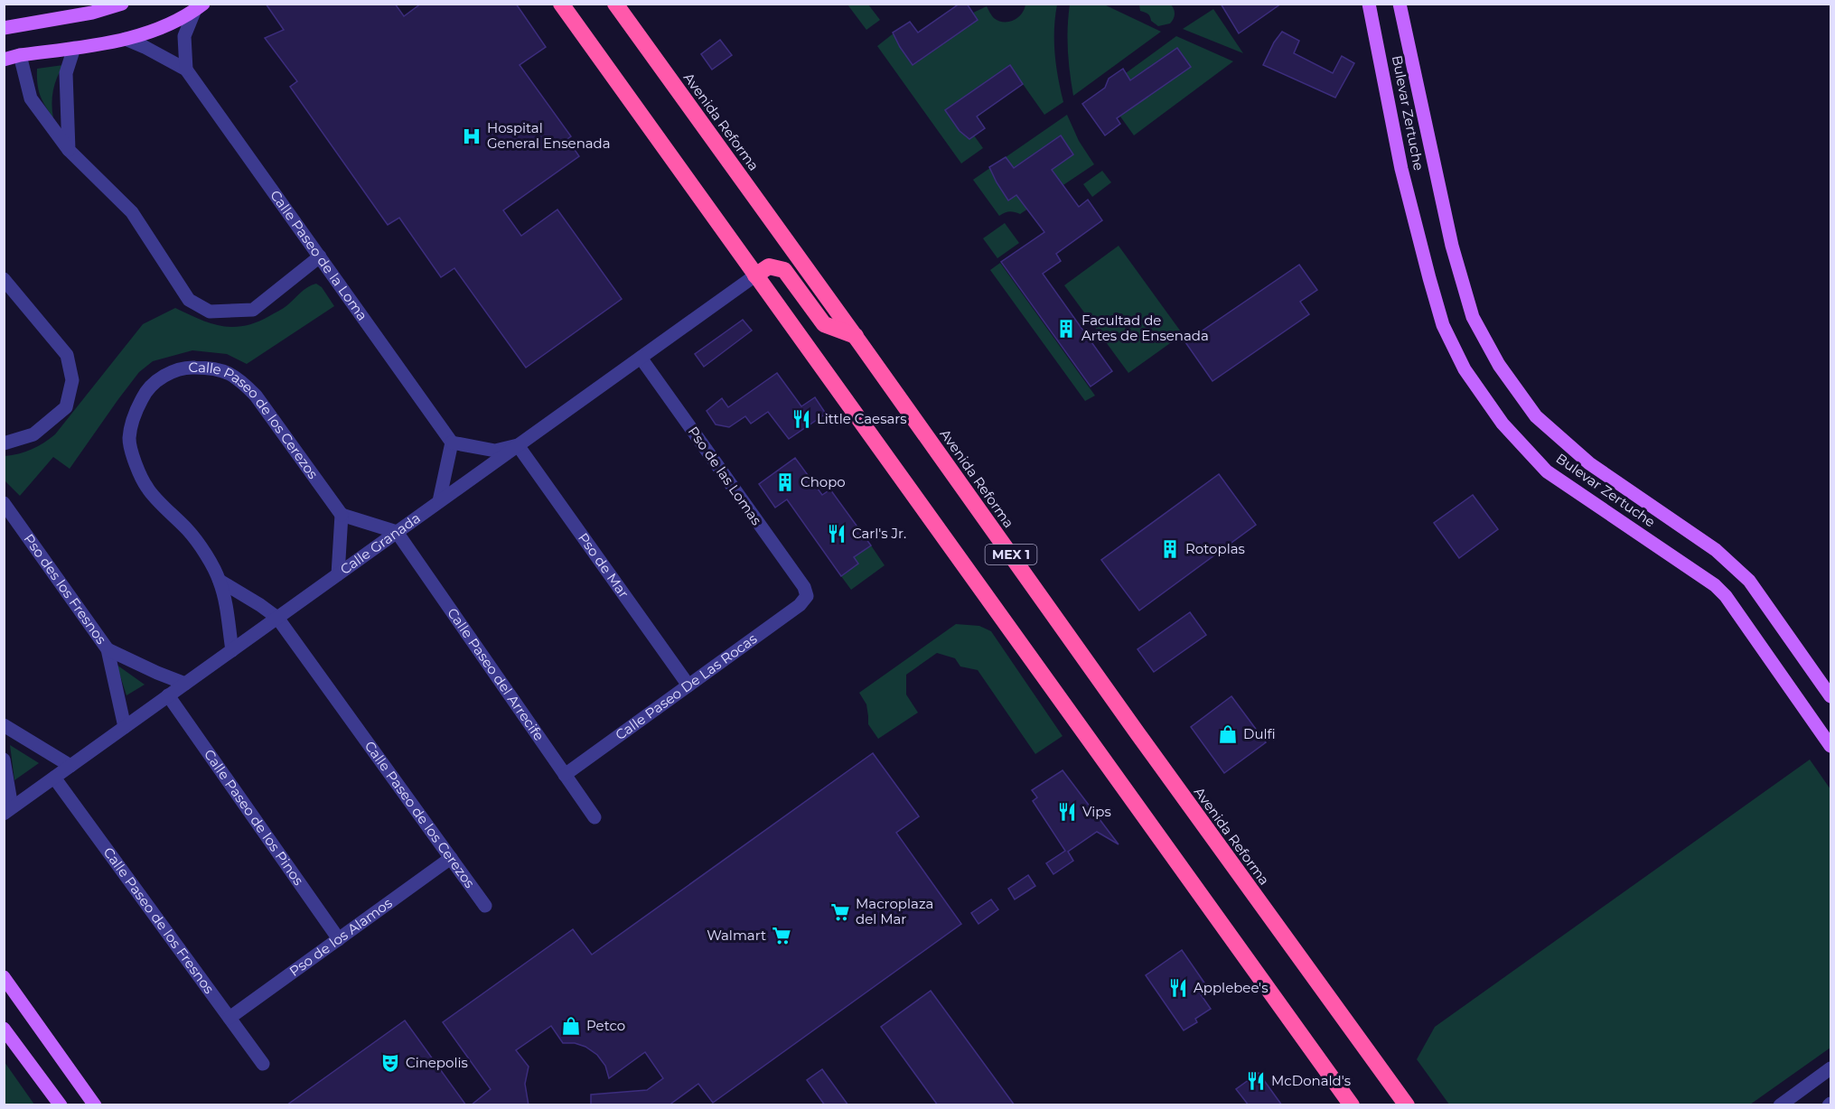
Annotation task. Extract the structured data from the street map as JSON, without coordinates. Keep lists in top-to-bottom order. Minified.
{"streets":{"highway":["Avenida Reforma","MEX 1"],"main road":["Bulevar Zertuche"],"street":["Calle Paseo de la Loma","Calle Paseo de los Cerezos","Pso de las Lomas","Calle Granada","Pso de Mar","Pso des los Fresnos","Calle Paseo del Arrecife","Calle Paseo De Las Rocas","Calle Paseo de los Pinos","Calle Paseo de los Fresnos","Pso de los Alamos"]},"crossings":[["Calle Paseo de los Cerezos","Calle Granada"],["Calle Paseo de los Cerezos","Pso de los Alamos"],["Pso de las Lomas","Calle Granada"],["Pso de las Lomas","Calle Paseo De Las Rocas"],["Calle Granada","MEX 1"],["Calle Granada","Pso de Mar"],["Calle Granada","Calle Paseo del Arrecife"],["Calle Granada","Calle Paseo de los Pinos"],["Calle Granada","Calle Paseo de los Fresnos"],["Pso de Mar","Calle Paseo De Las Rocas"],["Calle Paseo del Arrecife","Calle Paseo De Las Rocas"],["Calle Paseo de los Pinos","Pso de los Alamos"],["Calle Paseo de los Fresnos","Pso de los Alamos"]],"places":{"hospital":["Hospital General Ensenada"],"building":["Facultad de Artes de Ensenada","Chopo","Rotoplas"],"restaurant":["Little Caesars","Carl's Jr.","Vips","Applebee's","McDonald's"],"shop":["Dulfi","Petco"],"supermarket":["Macroplaza del Mar","Walmart"],"theatre":["Cinepolis"]}}
